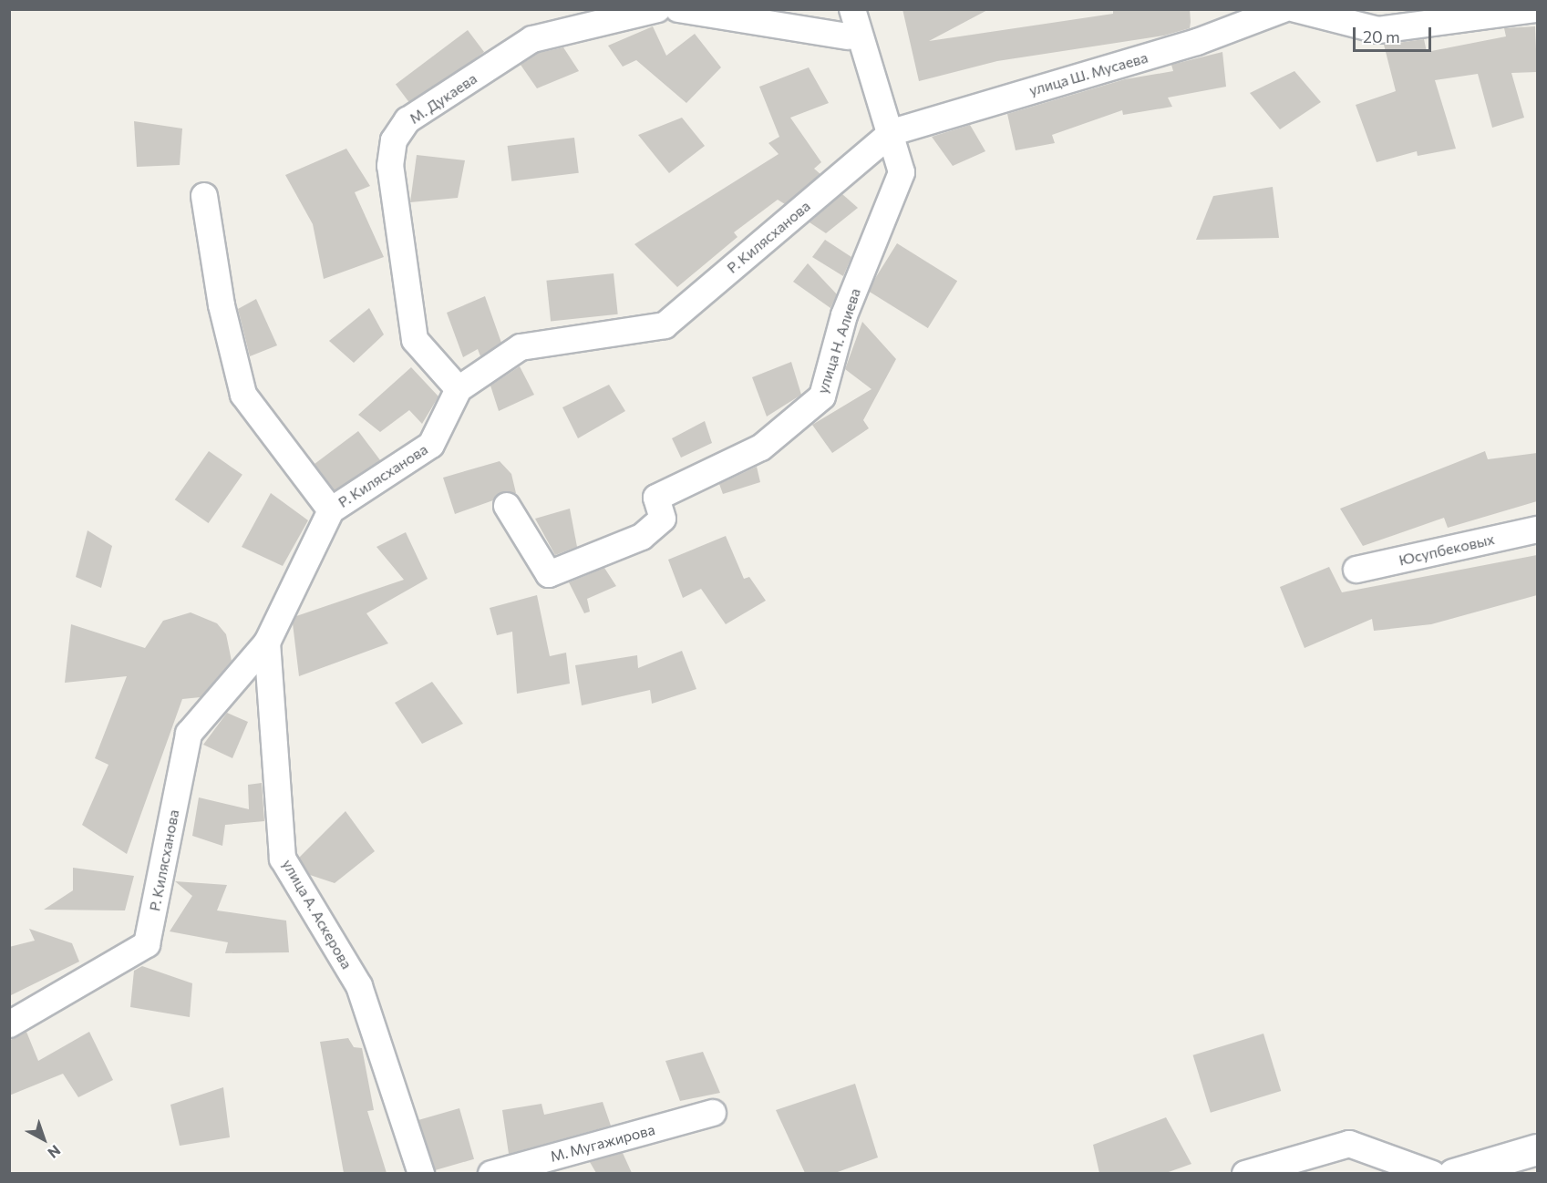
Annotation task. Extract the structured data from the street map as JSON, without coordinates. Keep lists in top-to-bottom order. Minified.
{"streets":{"street":["улица Ш. Мусаева","М. Дукаева","Р. Килясханова","улица Н. Алиева","Юсупбековых","улица А. Аскерова","М. Мугажирова"]},"crossings":[["улица Ш. Мусаева","Р. Килясханова"],["улица Ш. Мусаева","улица Н. Алиева"],["М. Дукаева","Р. Килясханова"],["Р. Килясханова","улица Н. Алиева"],["Р. Килясханова","улица А. Аскерова"]],"scale_bar":"20 m","north":"bottom right"}
